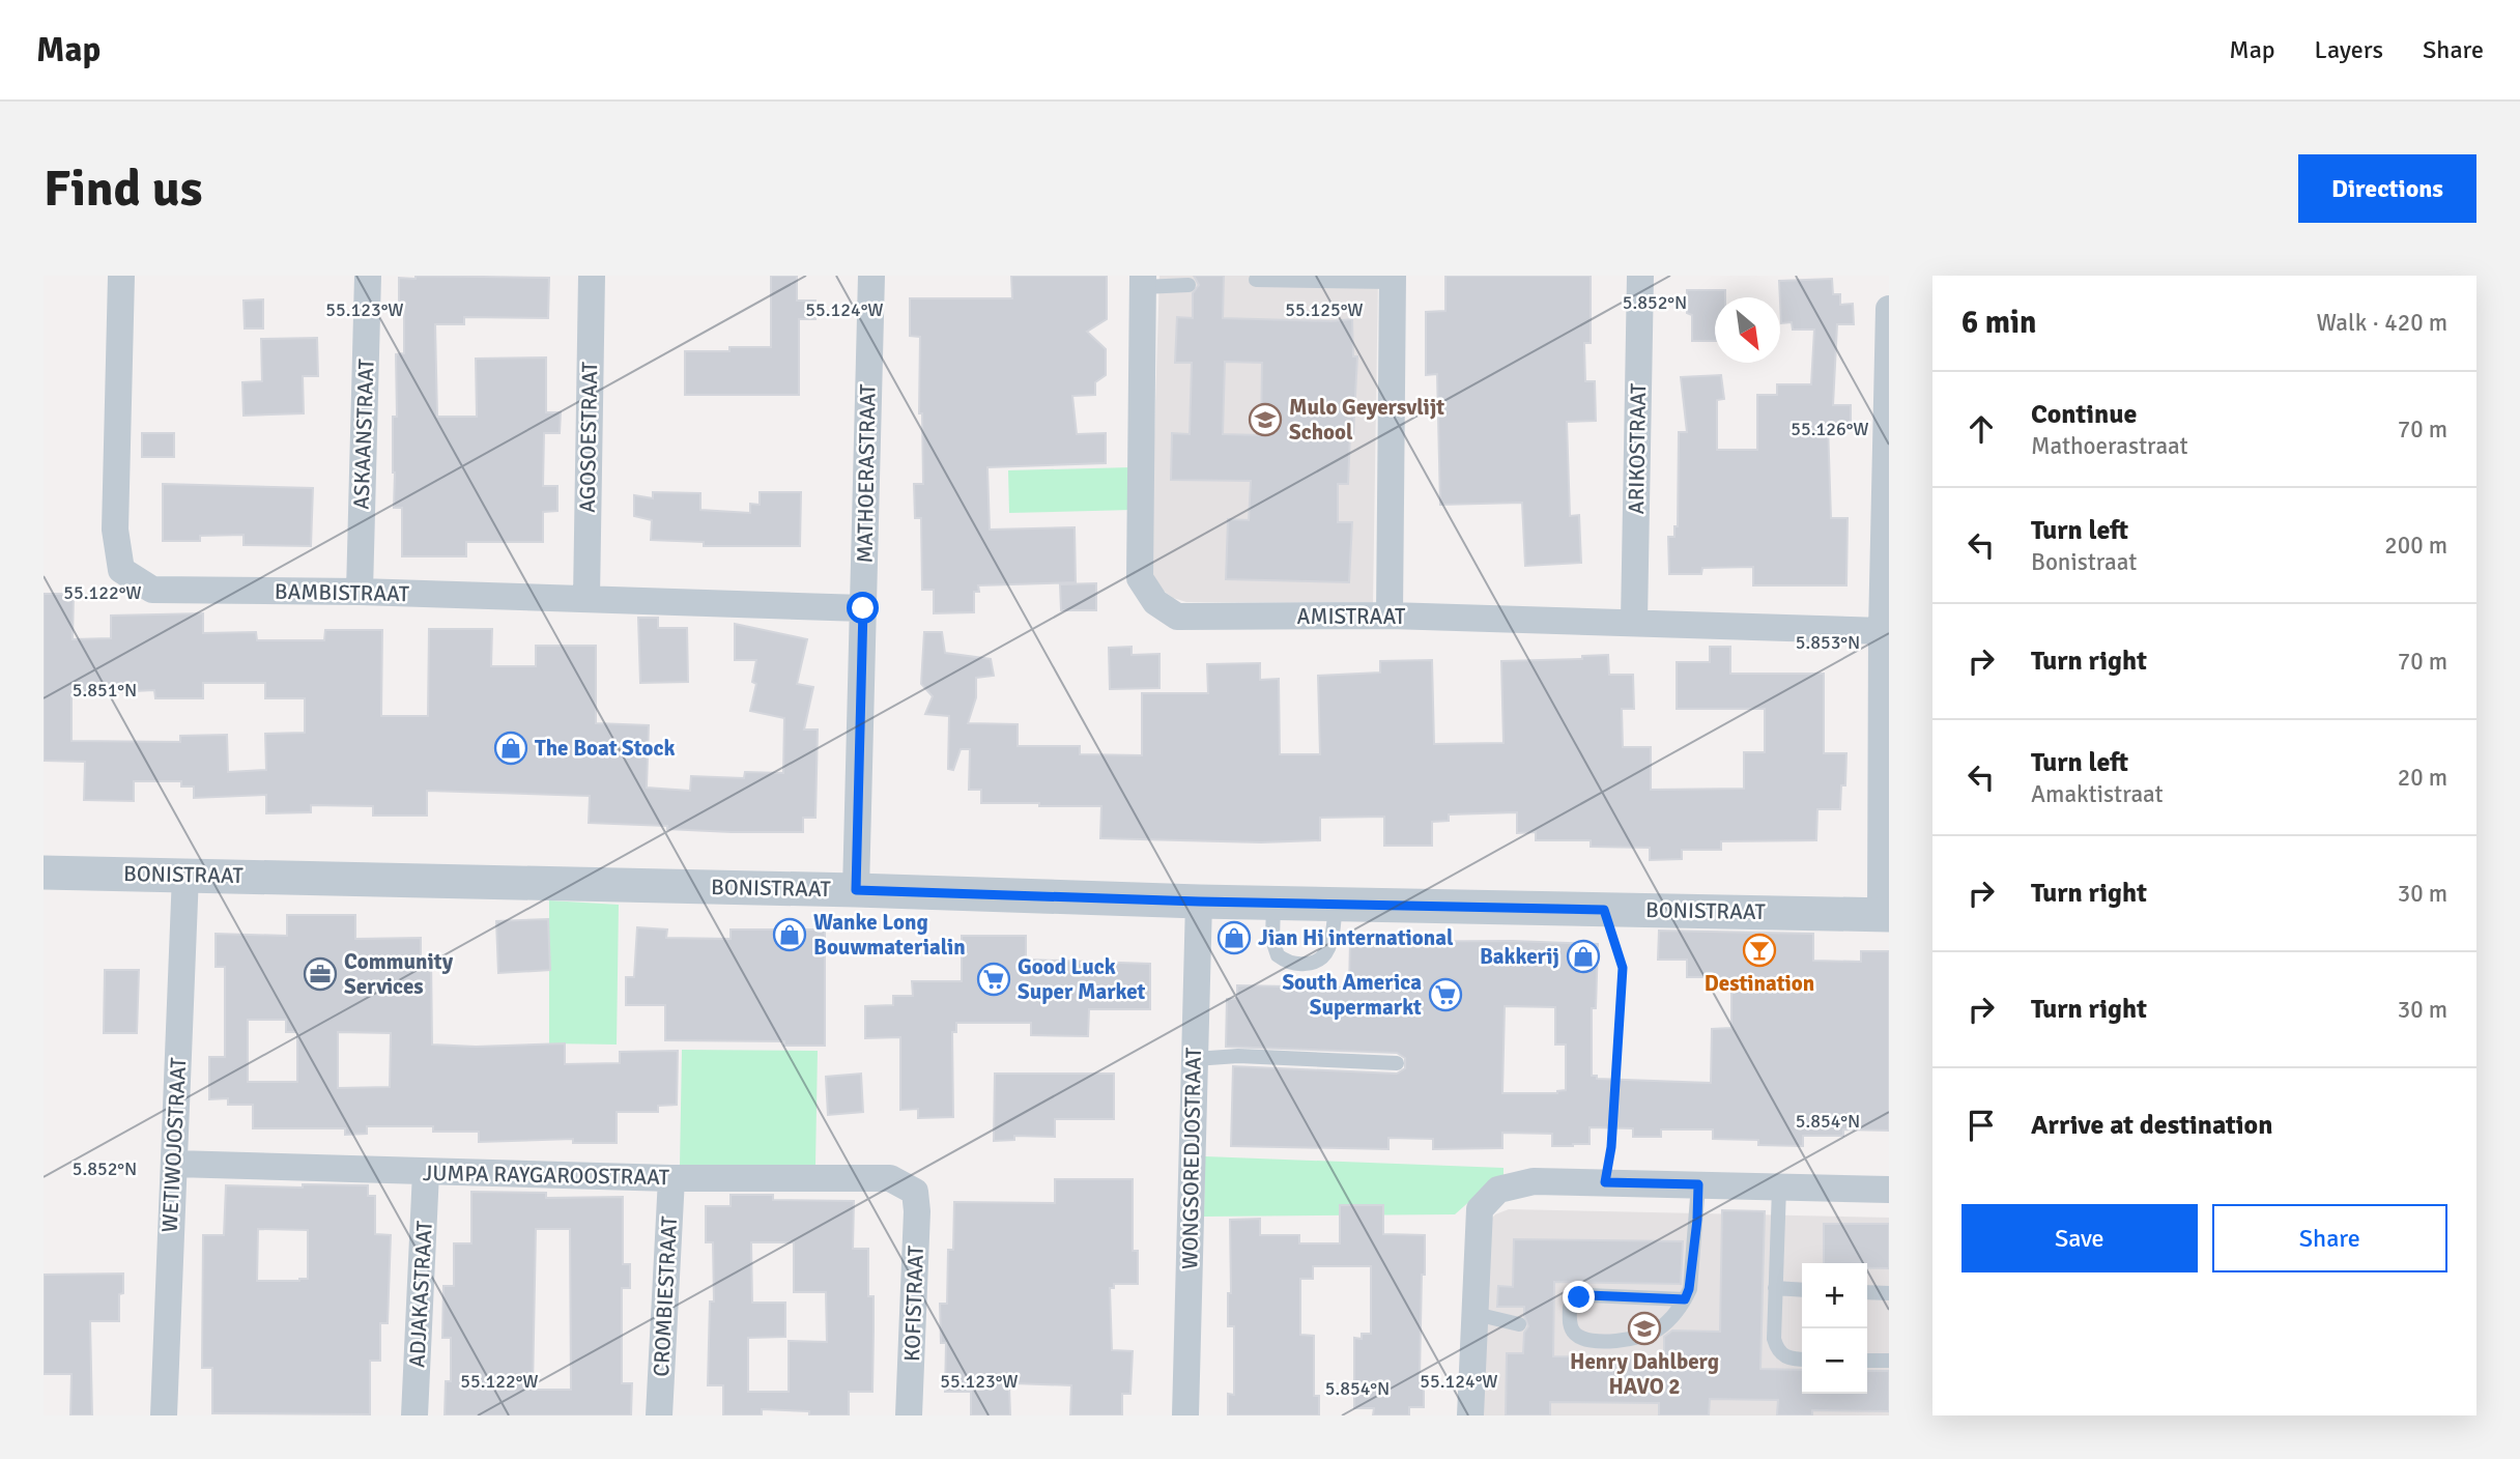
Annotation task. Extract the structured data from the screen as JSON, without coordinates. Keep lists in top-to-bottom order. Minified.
{"streets":{"street":["ASKAANSTRAAT","AGOSOESTRAAT","ARIKOSTRAAT","MATHOERASTRAAT","BAMBISTRAAT","AMISTRAAT","BONISTRAAT","WETIWOJOSTRAAT","WONGSOREDJOSTRAAT","JUMPA RAYGAROOSTRAAT","ADJAKASTRAAT","CROMBIESTRAAT","KOFISTRAAT"]},"crossings":[["ASKAANSTRAAT","BAMBISTRAAT"],["AGOSOESTRAAT","BAMBISTRAAT"],["ARIKOSTRAAT","AMISTRAAT"],["MATHOERASTRAAT","BAMBISTRAAT"],["MATHOERASTRAAT","BONISTRAAT"],["BONISTRAAT","WETIWOJOSTRAAT"],["BONISTRAAT","WONGSOREDJOSTRAAT"],["WETIWOJOSTRAAT","JUMPA RAYGAROOSTRAAT"],["JUMPA RAYGAROOSTRAAT","ADJAKASTRAAT"],["JUMPA RAYGAROOSTRAAT","CROMBIESTRAAT"],["JUMPA RAYGAROOSTRAAT","KOFISTRAAT"]],"places":{"school or university":["Mulo Geyersvlijt School","Henry Dahlberg HAVO 2"],"shop":["The Boat Stock","Wanke Long Bouwmaterialin","Jian Hi international","Bakkerij"],"bar":["Destination"],"office":["Community Services"],"supermarket":["Good Luck Super Market","South America Supermarkt"]},"north":"bottom right","page":{"header":"Map","nav":["Map","Layers","Share"],"buttons":["Directions",["Save","Share"]],"title":"Find us","heading":["6 min","Walk · 420 m"],"list":[["Continue","Mathoerastraat","70 m"],["Turn left","Bonistraat","200 m"],["Turn right","70 m"],["Turn left","Amaktistraat","20 m"],["Turn right","30 m"],["Turn right","30 m"],"Arrive at destination"],"map_buttons":["+","−"]},"coordinates":["5.852°N","55.123°W","55.124°W","55.125°W","55.126°W","55.122°W","5.853°N","5.851°N","5.854°N"]}
